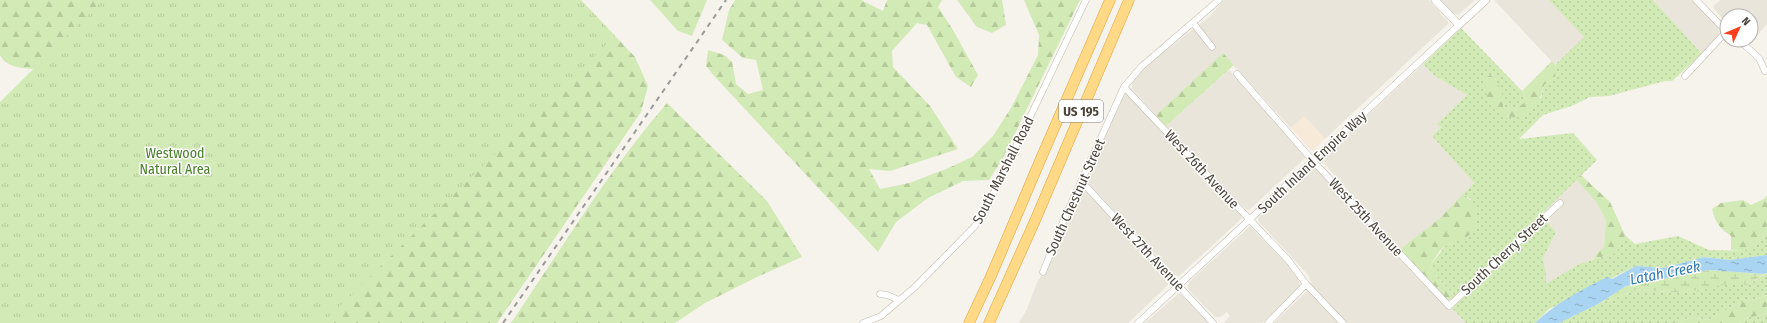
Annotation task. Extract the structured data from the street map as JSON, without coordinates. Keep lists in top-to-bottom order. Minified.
{"streets":{"highway":["US 195"],"street":["South Inland Empire Way","West 26th Avenue","South Marshall Road","South Chestnut Street","West 25th Avenue","West 27th Avenue","South Cherry Street"]},"crossings":[["South Inland Empire Way","West 26th Avenue"],["South Inland Empire Way","West 25th Avenue"],["South Inland Empire Way","West 27th Avenue"],["West 26th Avenue","South Chestnut Street"],["South Chestnut Street","West 27th Avenue"],["West 25th Avenue","South Cherry Street"]],"water":["Latah Creek"],"parks":["Westwood Natural Area"],"north":"top right"}
